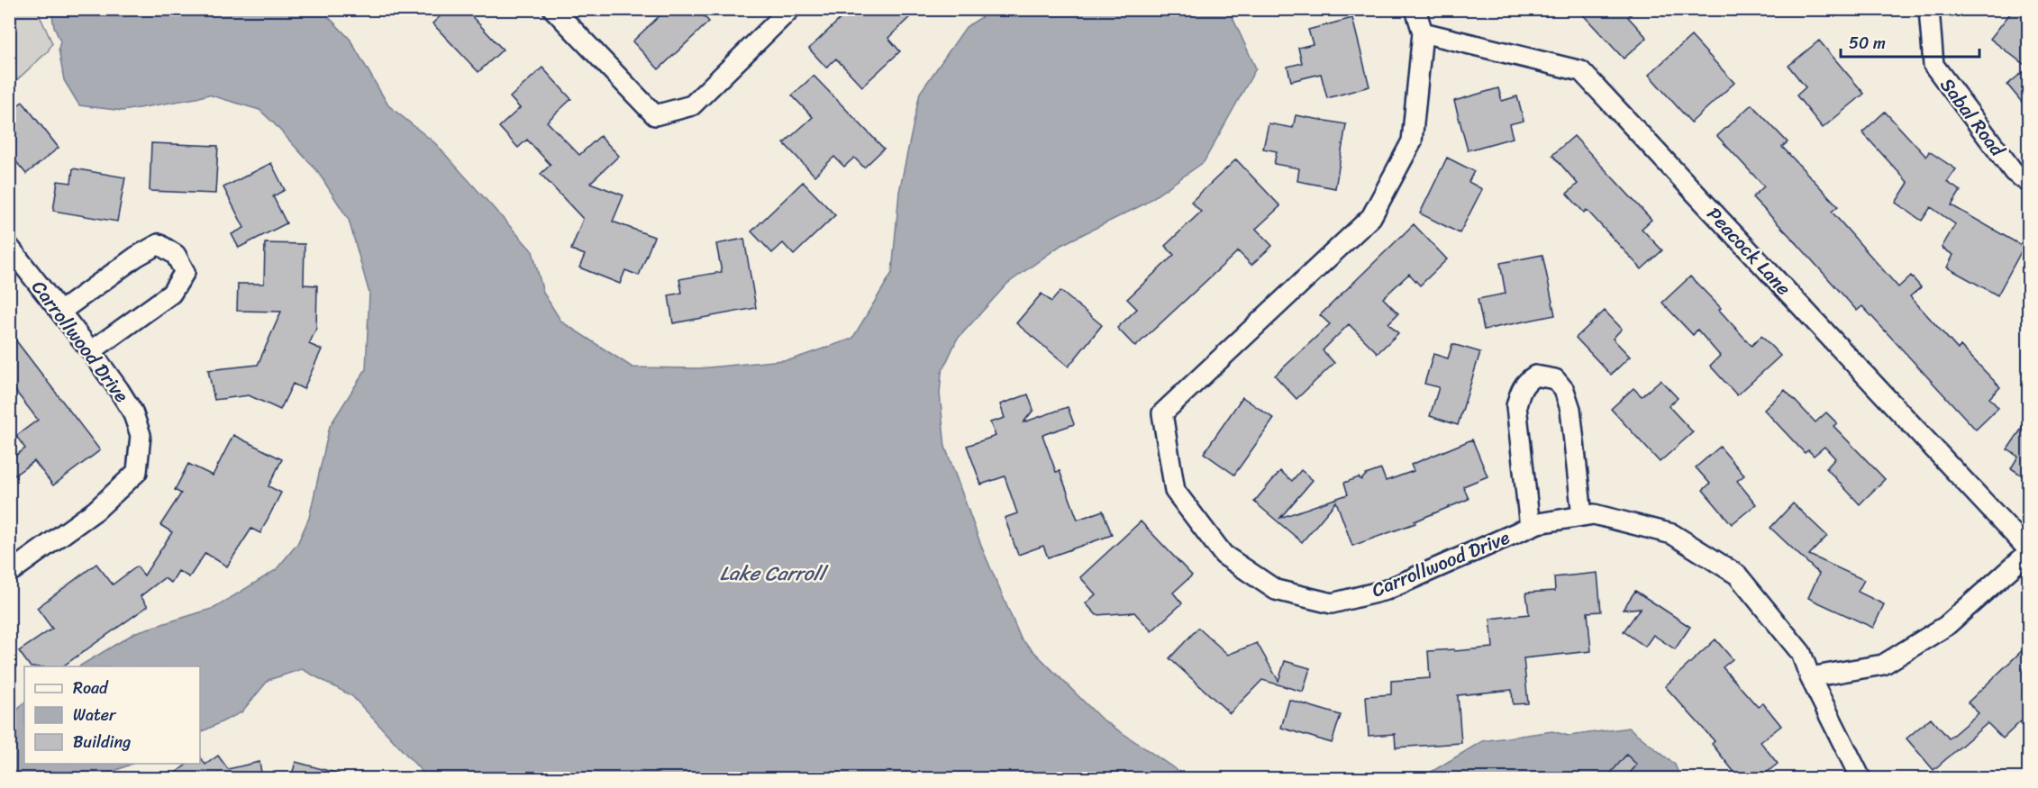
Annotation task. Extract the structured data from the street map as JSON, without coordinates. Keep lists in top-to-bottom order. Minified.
{"streets":{"street":["Sabal Road","Peacock Lane","Carrollwood Drive"]},"crossings":[["Peacock Lane","Carrollwood Drive"]],"water":["Lake Carroll"],"legend":["Road","Water","Building"],"scale_bar":"50 m"}
